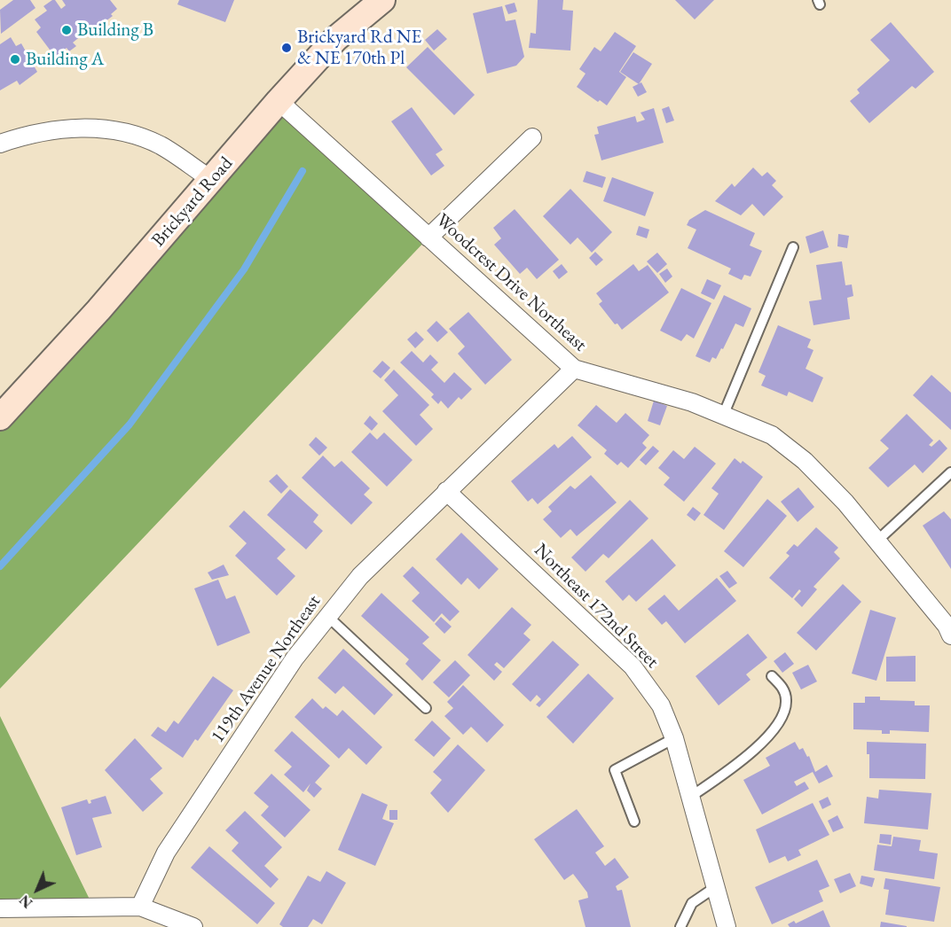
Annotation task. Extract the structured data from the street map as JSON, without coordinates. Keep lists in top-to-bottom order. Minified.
{"streets":{"street":["Brickyard Road","Woodcrest Drive Northeast","Northeast 172nd Street","119th Avenue Northeast"]},"crossings":[["Brickyard Road","Woodcrest Drive Northeast"],["Woodcrest Drive Northeast","119th Avenue Northeast"],["Northeast 172nd Street","119th Avenue Northeast"]],"places":["Building B","Brickyard Rd NE & NE 170th Pl","Building A"],"north":"bottom left"}
